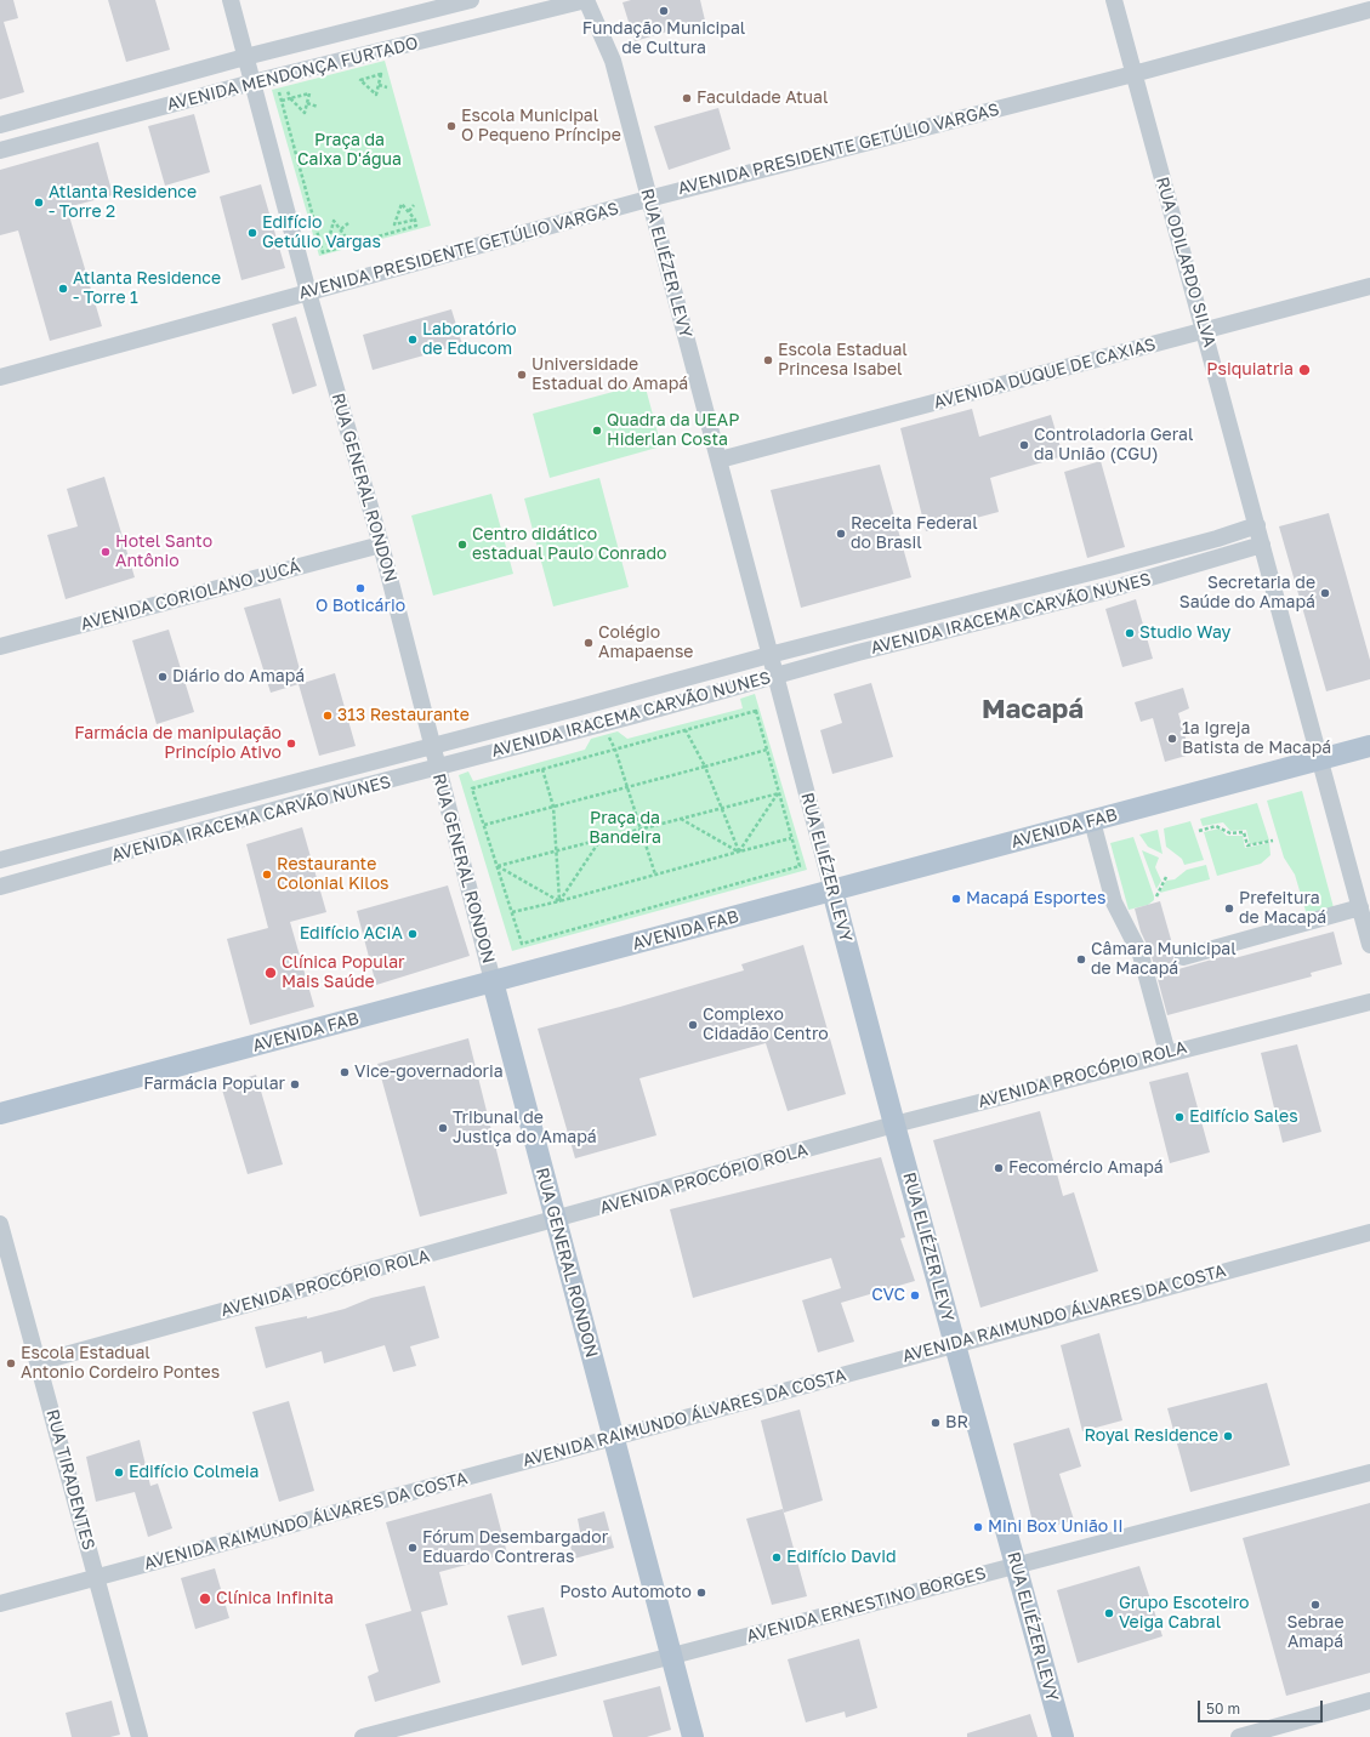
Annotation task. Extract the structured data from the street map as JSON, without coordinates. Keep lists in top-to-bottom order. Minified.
{"streets":{"main road":["RUA ELIÉZER LEVY","RUA GENERAL RONDON","AVENIDA FAB"],"street":["AVENIDA MENDONÇA FURTADO","AVENIDA PRESIDENTE GETÚLIO VARGAS","RUA ODILARDO SILVA","AVENIDA DUQUE DE CAXIAS","AVENIDA CORIOLANO JUCÁ","AVENIDA IRACEMA CARVÃO NUNES","AVENIDA PROCÓPIO ROLA","AVENIDA RAIMUNDO ÁLVARES DA COSTA","RUA TIRADENTES","AVENIDA ERNESTINO BORGES"]},"crossings":[["AVENIDA MENDONÇA FURTADO","RUA ELIÉZER LEVY"],["AVENIDA MENDONÇA FURTADO","RUA GENERAL RONDON"],["AVENIDA PRESIDENTE GETÚLIO VARGAS","RUA ODILARDO SILVA"],["AVENIDA PRESIDENTE GETÚLIO VARGAS","RUA ELIÉZER LEVY"],["AVENIDA PRESIDENTE GETÚLIO VARGAS","RUA GENERAL RONDON"],["RUA ODILARDO SILVA","AVENIDA DUQUE DE CAXIAS"],["RUA ODILARDO SILVA","AVENIDA IRACEMA CARVÃO NUNES"],["RUA ODILARDO SILVA","AVENIDA FAB"],["RUA ELIÉZER LEVY","AVENIDA DUQUE DE CAXIAS"],["RUA ELIÉZER LEVY","AVENIDA IRACEMA CARVÃO NUNES"],["RUA ELIÉZER LEVY","AVENIDA FAB"],["RUA ELIÉZER LEVY","AVENIDA PROCÓPIO ROLA"],["RUA ELIÉZER LEVY","AVENIDA RAIMUNDO ÁLVARES DA COSTA"],["RUA ELIÉZER LEVY","AVENIDA ERNESTINO BORGES"],["RUA GENERAL RONDON","AVENIDA CORIOLANO JUCÁ"],["RUA GENERAL RONDON","AVENIDA IRACEMA CARVÃO NUNES"],["RUA GENERAL RONDON","AVENIDA FAB"],["RUA GENERAL RONDON","AVENIDA PROCÓPIO ROLA"],["RUA GENERAL RONDON","AVENIDA RAIMUNDO ÁLVARES DA COSTA"],["RUA GENERAL RONDON","AVENIDA ERNESTINO BORGES"],["AVENIDA PROCÓPIO ROLA","RUA TIRADENTES"],["AVENIDA RAIMUNDO ÁLVARES DA COSTA","RUA TIRADENTES"]],"districts":["Macapá"],"parks":["Praça da Caixa D'água","Praça da Bandeira"],"places":["Fundação Municipal de Cultura","Faculdade Atual","Escola Municipal O Pequeno Príncipe","Atlanta Residence - Torre 2","Edifício Getúlio Vargas","Atlanta Residence - Torre 1","Laboratório de Educom","Escola Estadual Princesa Isabel","Psiquiatria","Universidade Estadual do Amapá","Quadra da UEAP Hiderlan Costa","Controladoria Geral da União (CGU)","Receita Federal do Brasil","Centro didático estadual Paulo Conrado","Hotel Santo Antônio","O Boticário","Secretaria de Saúde do Amapá","Studio Way","Colégio Amapaense","Diário do Amapá","313 Restaurante","1a Igreja Batista de Macapá","Farmácia de manipulação Princípio Ativo","Restaurante Colonial Kilos","Macapá Esportes","Prefeitura de Macapá","Edifício ACIA","Câmara Municipal de Macapá","Clínica Popular Mais Saúde","Complexo Cidadão Centro","Vice-governadoria","Farmácia Popular","Edifício Sales","Tribunal de Justiça do Amapá","Fecomércio Amapá","CVC","Escola Estadual Antonio Cordeiro Pontes","BR","Royal Residence","Edifício Colmeia","Mini Box União II","Fórum Desembargador Eduardo Contreras","Edifício David","Posto Automoto","Clínica Infinita","Sebrae Amapá","Grupo Escoteiro Veiga Cabral"],"scale_bar":"50 m"}
